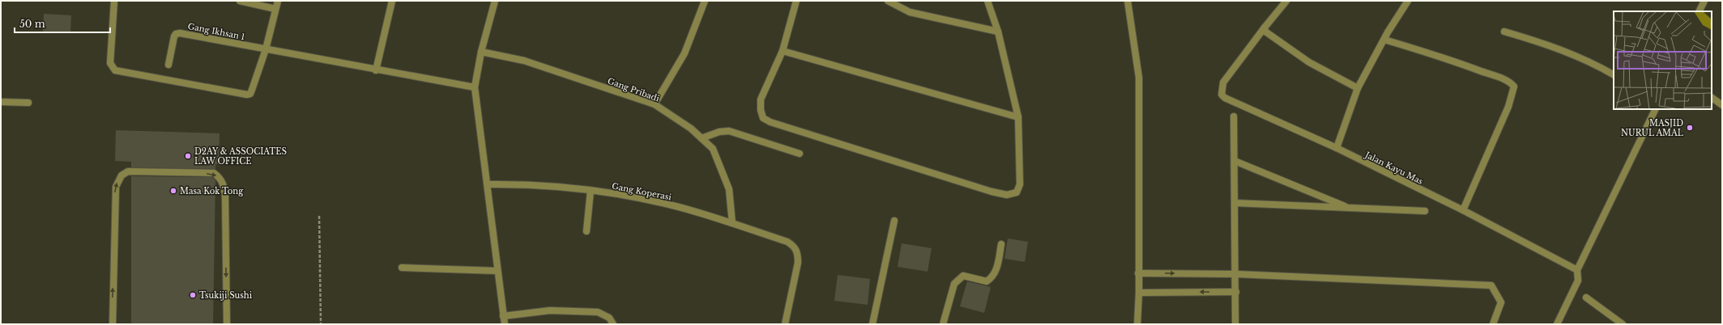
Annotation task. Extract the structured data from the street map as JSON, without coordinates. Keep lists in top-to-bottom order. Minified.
{"streets":{"street":["Gang Ikhsan 1","Gang Pribadi","Jalan Kayu Mas","Gang Koperasi"]},"crossings":[["Gang Pribadi","Gang Koperasi"]],"places":["MASJID NURUL AMAL","D2AY & ASSOCIATES LAW OFFICE","Masa Kok Tong","Tsukiji Sushi"],"scale_bar":"50 m"}
